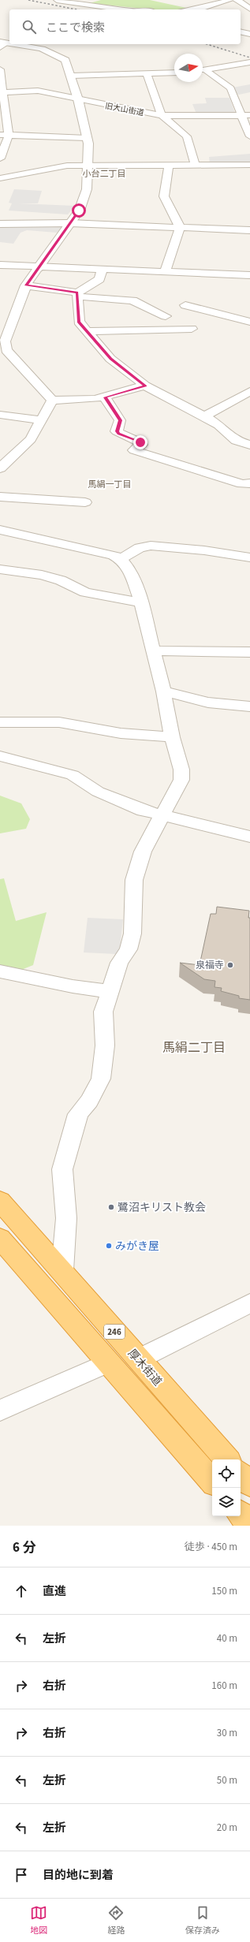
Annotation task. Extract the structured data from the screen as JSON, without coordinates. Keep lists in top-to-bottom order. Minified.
{"streets":{"highway":["246","厚木街道"],"street":["旧大山街道"]},"districts":["小台二丁目","馬絹一丁目","馬絹二丁目"],"places":["泉福寺","鷺沼キリスト教会","みがき屋"],"north":"right","page":{"search":"ここで検索","heading":["6 分","徒歩 · 450 m"],"list":[["直進","150 m"],["左折","40 m"],["右折","160 m"],["右折","30 m"],["左折","50 m"],["左折","20 m"],"目的地に到着"],"nav":["地図","経路","保存済み"]}}
